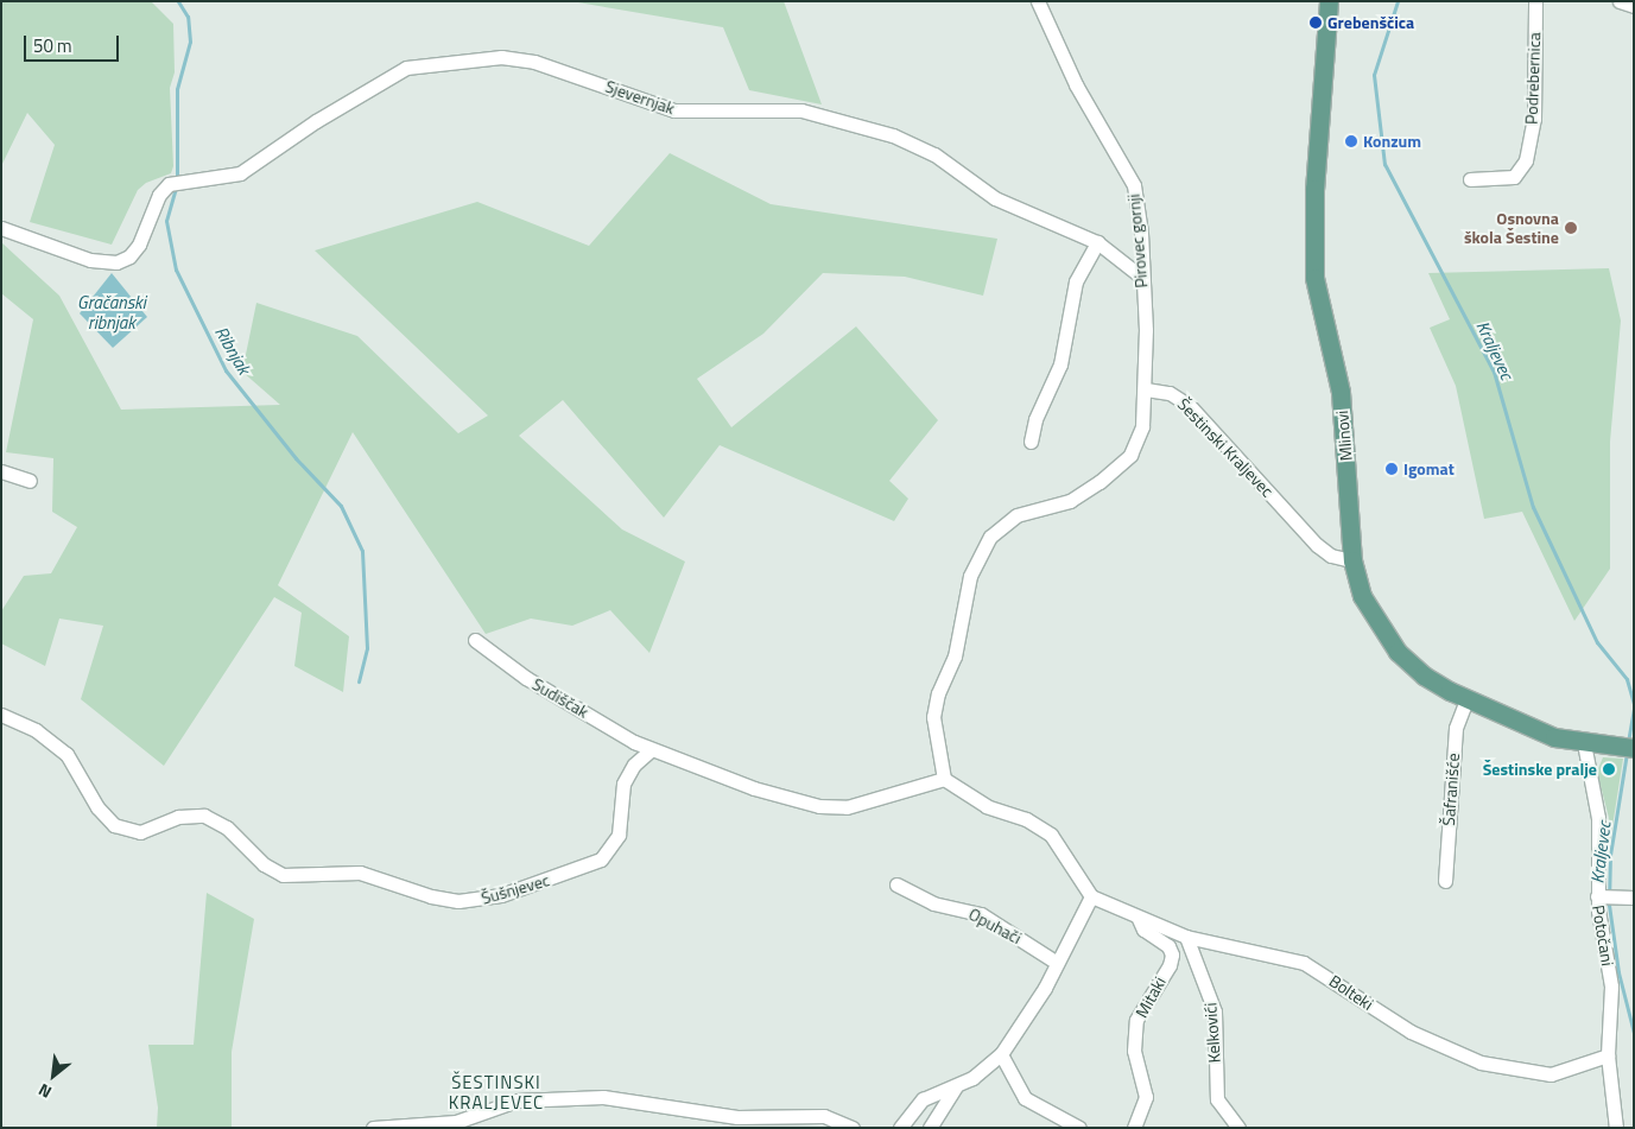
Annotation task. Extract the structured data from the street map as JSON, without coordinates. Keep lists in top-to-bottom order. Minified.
{"streets":{"main road":["Mlinovi"],"street":["Podrebernica","Sjevernjak","Pirovec gornji","Šestinski Kraljevec","Sudiščak","Šafranišće","Šušnjevec","Opuhači","Potočani","Bolteki","Mitaki","Kelkovići"]},"crossings":[["Sjevernjak","Pirovec gornji"],["Pirovec gornji","Šestinski Kraljevec"],["Mlinovi","Šestinski Kraljevec"],["Mlinovi","Šafranišće"],["Mlinovi","Potočani"],["Sudiščak","Šušnjevec"],["Potočani","Bolteki"],["Bolteki","Mitaki"],["Bolteki","Kelkovići"]],"districts":["ŠESTINSKI KRALJEVEC"],"water":["Gračanski ribnjak","Ribnjak","Kraljevec"],"places":["Grebenščica","Konzum","Osnovna škola Šestine","Igomat","Šestinske pralje"],"scale_bar":"50 m","north":"bottom left"}
